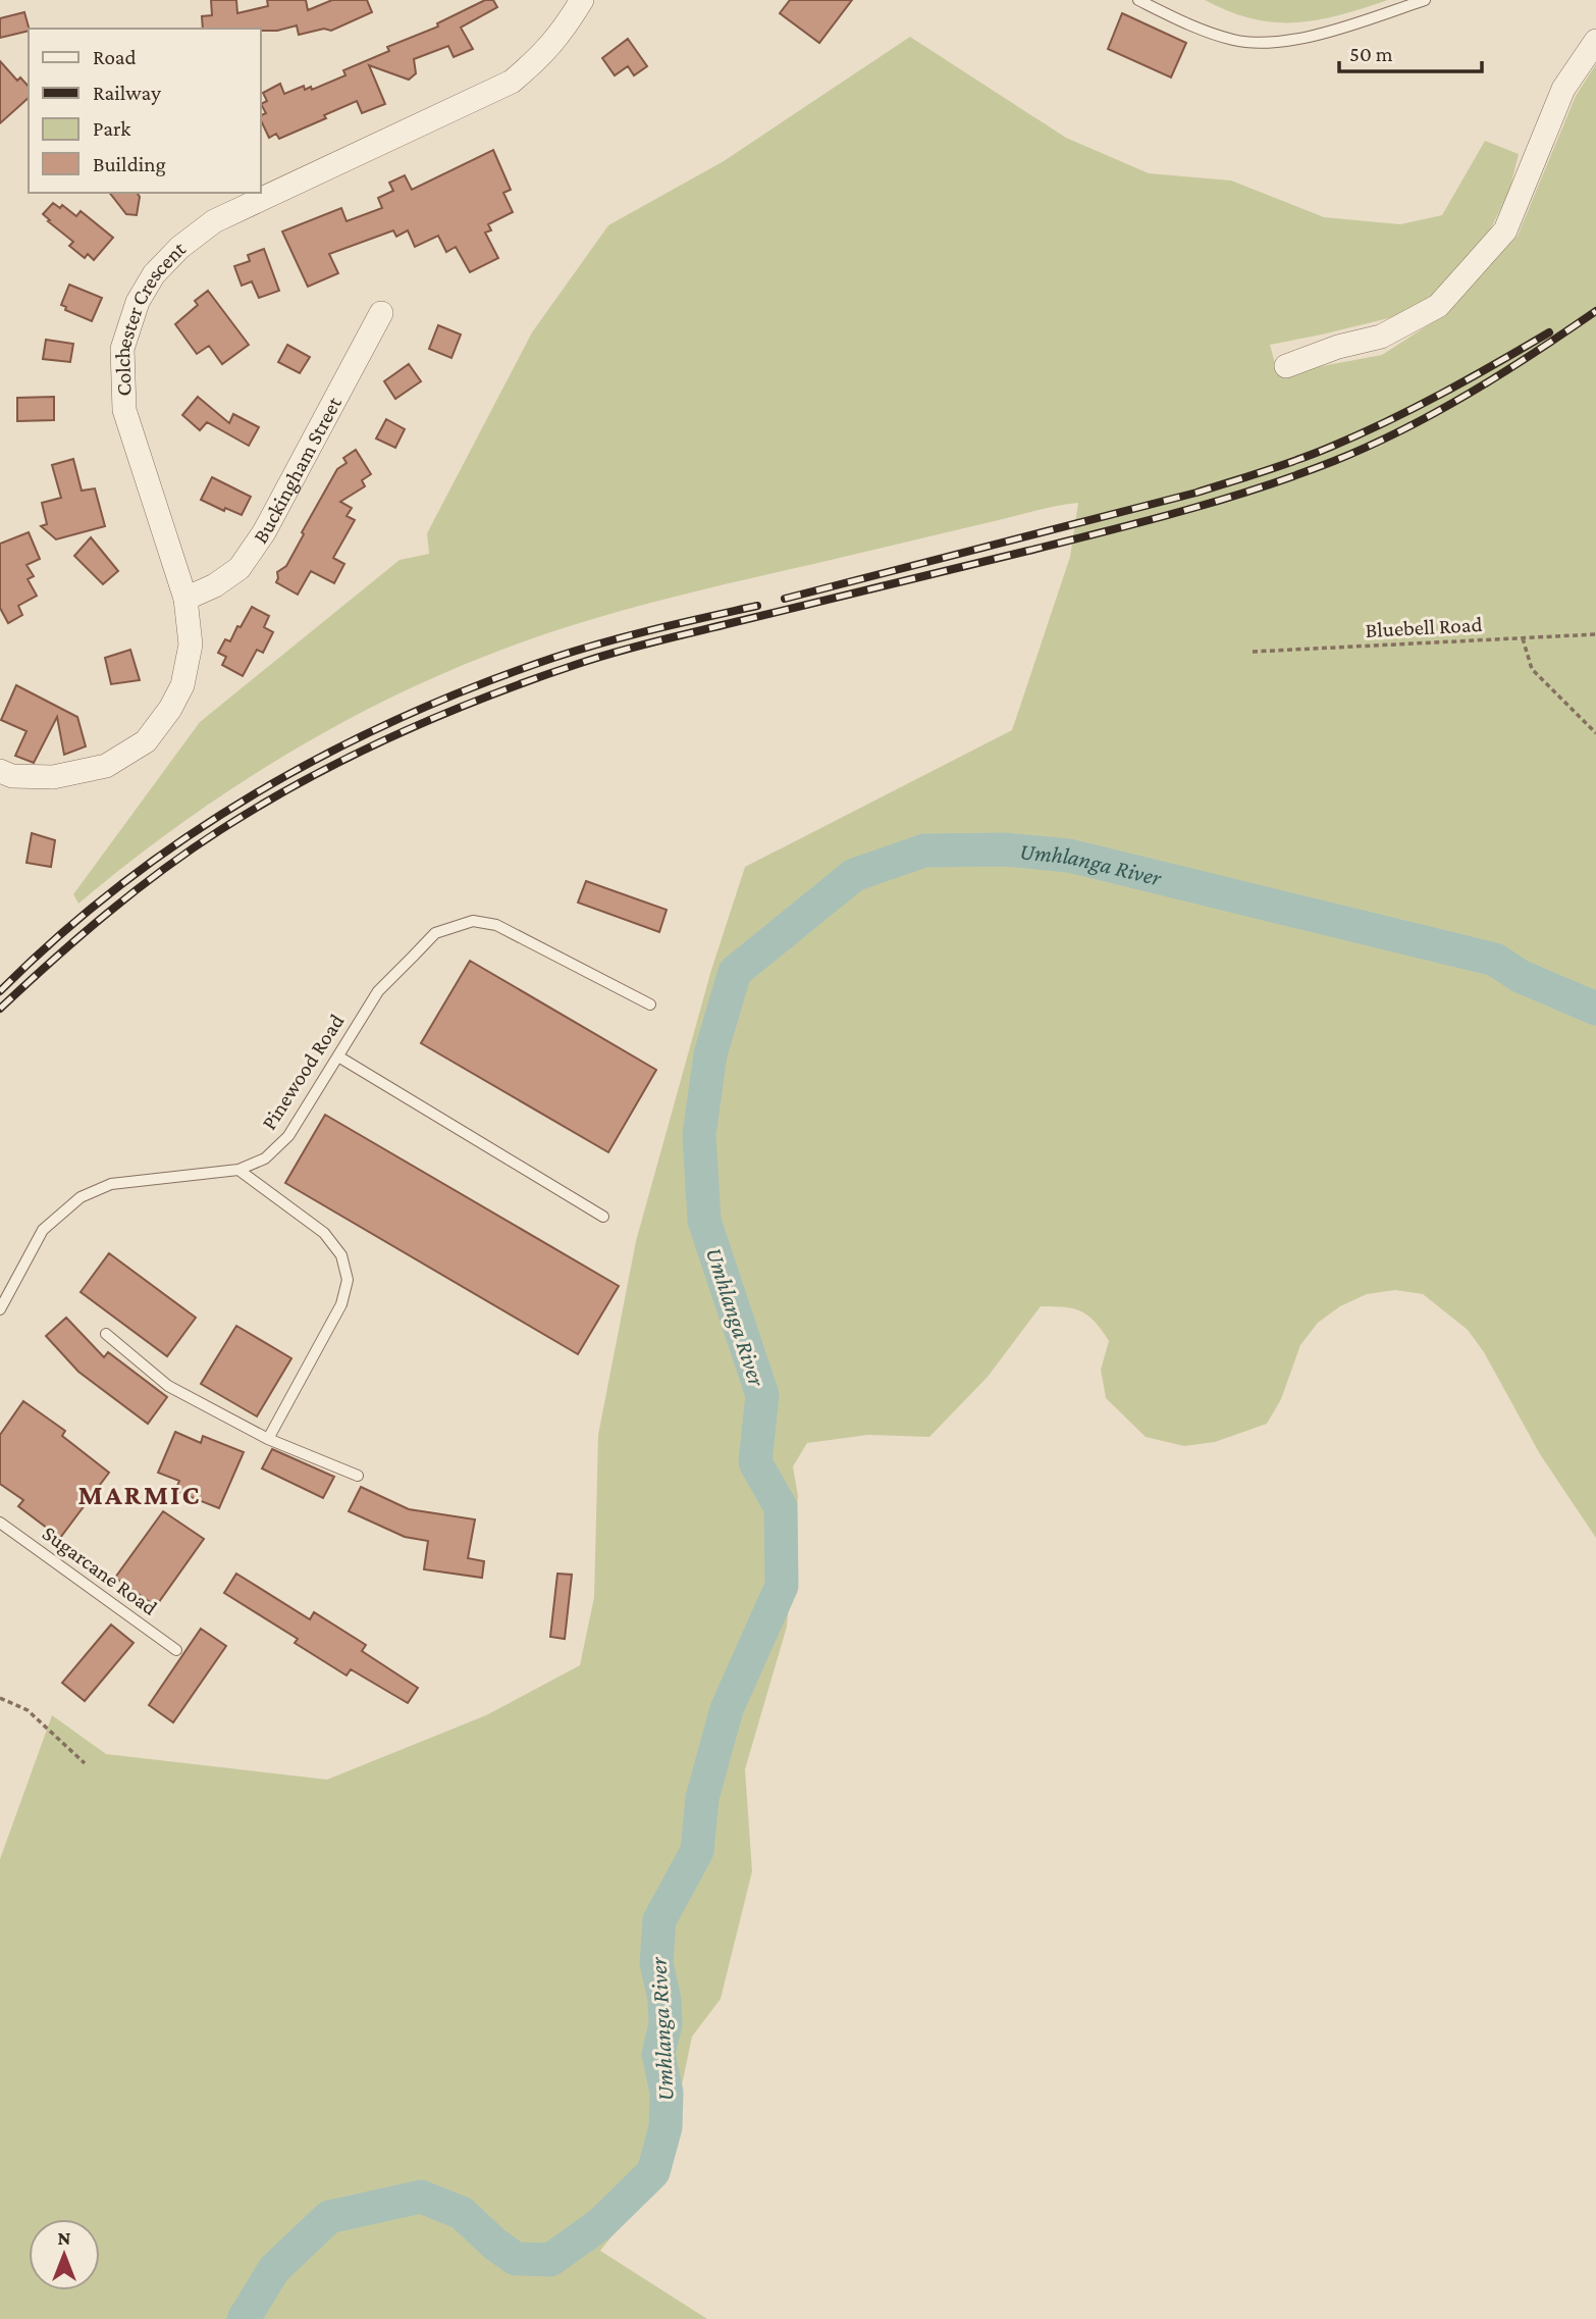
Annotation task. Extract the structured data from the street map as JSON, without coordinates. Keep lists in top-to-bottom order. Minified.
{"streets":{"street":["Colchester Crescent","Buckingham Street"],"lane":["Pinewood Road","Sugarcane Road"],"path":["Bluebell Road"]},"crossings":[["Colchester Crescent","Buckingham Street"]],"districts":["MARMIC"],"water":["Umhlanga River"],"legend":["Road","Railway","Park","Building"],"scale_bar":"50 m","north":"top"}
